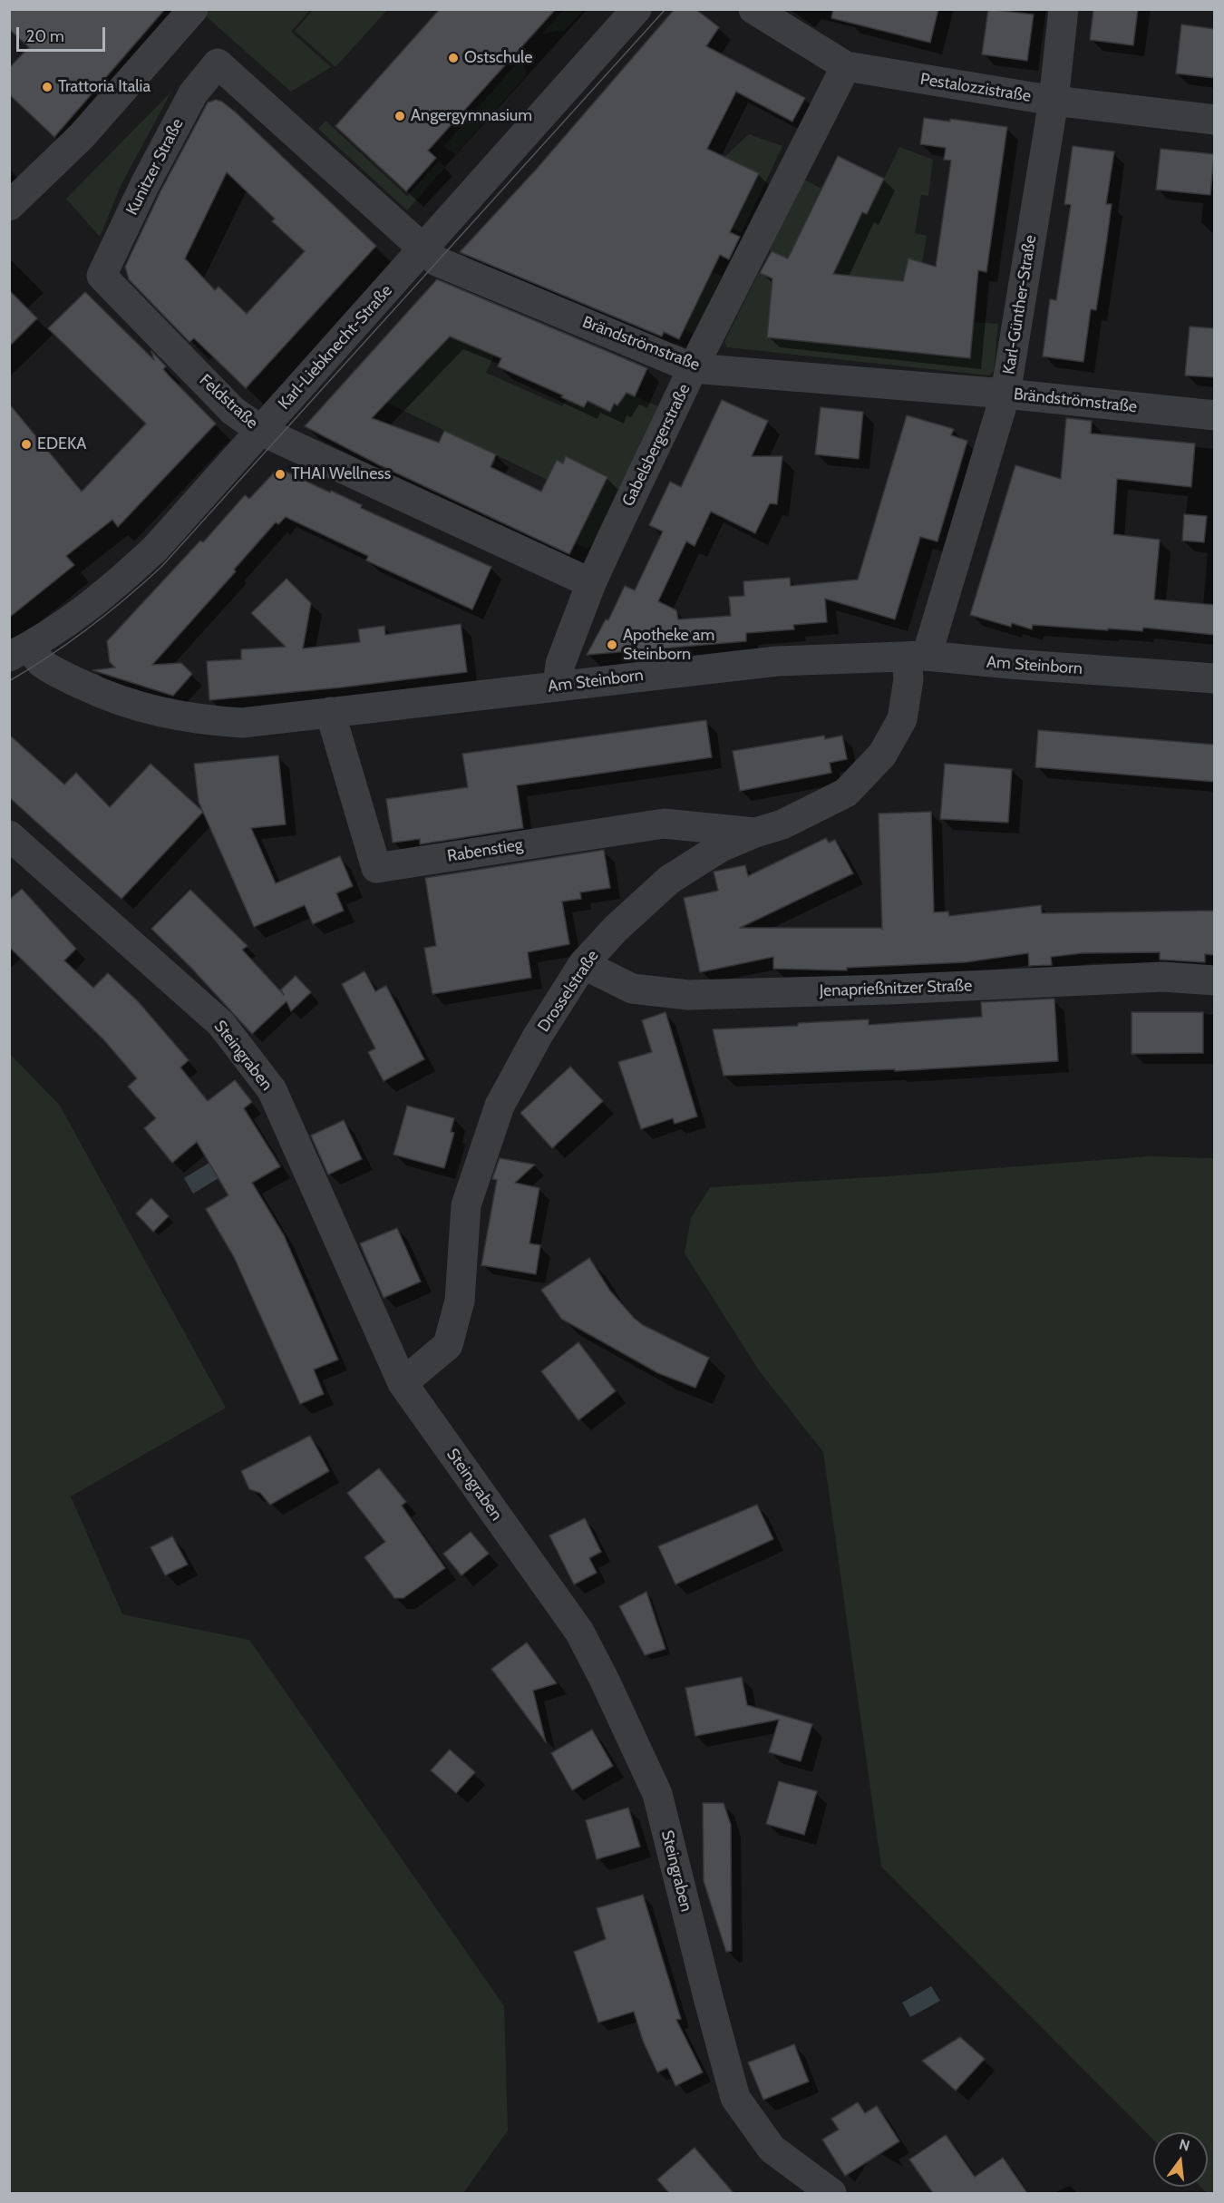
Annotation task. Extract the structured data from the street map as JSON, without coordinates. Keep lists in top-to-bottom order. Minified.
{"streets":{"street":["Pestalozzistraße","Kunitzer Straße","Karl-Günther-Straße","Brändströmstraße","Karl-Liebknecht-Straße","Feldstraße","Gabelsbergerstraße","Am Steinborn","Rabenstieg","Jenaprießnitzer Straße","Drosselstraße","Steingraben"]},"crossings":[["Pestalozzistraße","Karl-Günther-Straße"],["Pestalozzistraße","Gabelsbergerstraße"],["Kunitzer Straße","Brändströmstraße"],["Kunitzer Straße","Feldstraße"],["Karl-Günther-Straße","Brändströmstraße"],["Karl-Günther-Straße","Am Steinborn"],["Karl-Günther-Straße","Drosselstraße"],["Brändströmstraße","Karl-Liebknecht-Straße"],["Brändströmstraße","Gabelsbergerstraße"],["Karl-Liebknecht-Straße","Feldstraße"],["Karl-Liebknecht-Straße","Am Steinborn"],["Feldstraße","Gabelsbergerstraße"],["Gabelsbergerstraße","Am Steinborn"],["Am Steinborn","Rabenstieg"],["Am Steinborn","Drosselstraße"],["Rabenstieg","Drosselstraße"],["Jenaprießnitzer Straße","Drosselstraße"],["Drosselstraße","Steingraben"]],"places":["Ostschule","Trattoria Italia","Angergymnasium","EDEKA","THAI Wellness","Apotheke am Steinborn"],"scale_bar":"20 m","north":"top"}
